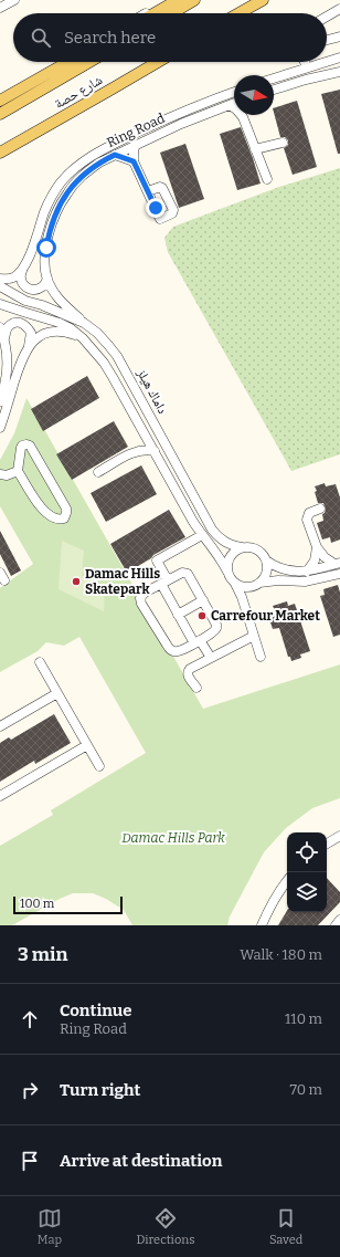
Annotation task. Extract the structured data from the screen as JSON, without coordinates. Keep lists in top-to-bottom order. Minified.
{"streets":{"main road":["شارع حصة"],"street":["Ring Road","داماك هيلز"]},"crossings":[["Ring Road","داماك هيلز"]],"parks":["Damac Hills Park"],"places":["Damac Hills Skatepark","Carrefour Market"],"scale_bar":"100 m","north":"right","page":{"search":"Search here","scale":"100 m","heading":["3 min","Walk · 180 m"],"list":[["Continue","Ring Road","110 m"],["Turn right","70 m"],"Arrive at destination"],"nav":["Map","Directions","Saved"]}}
